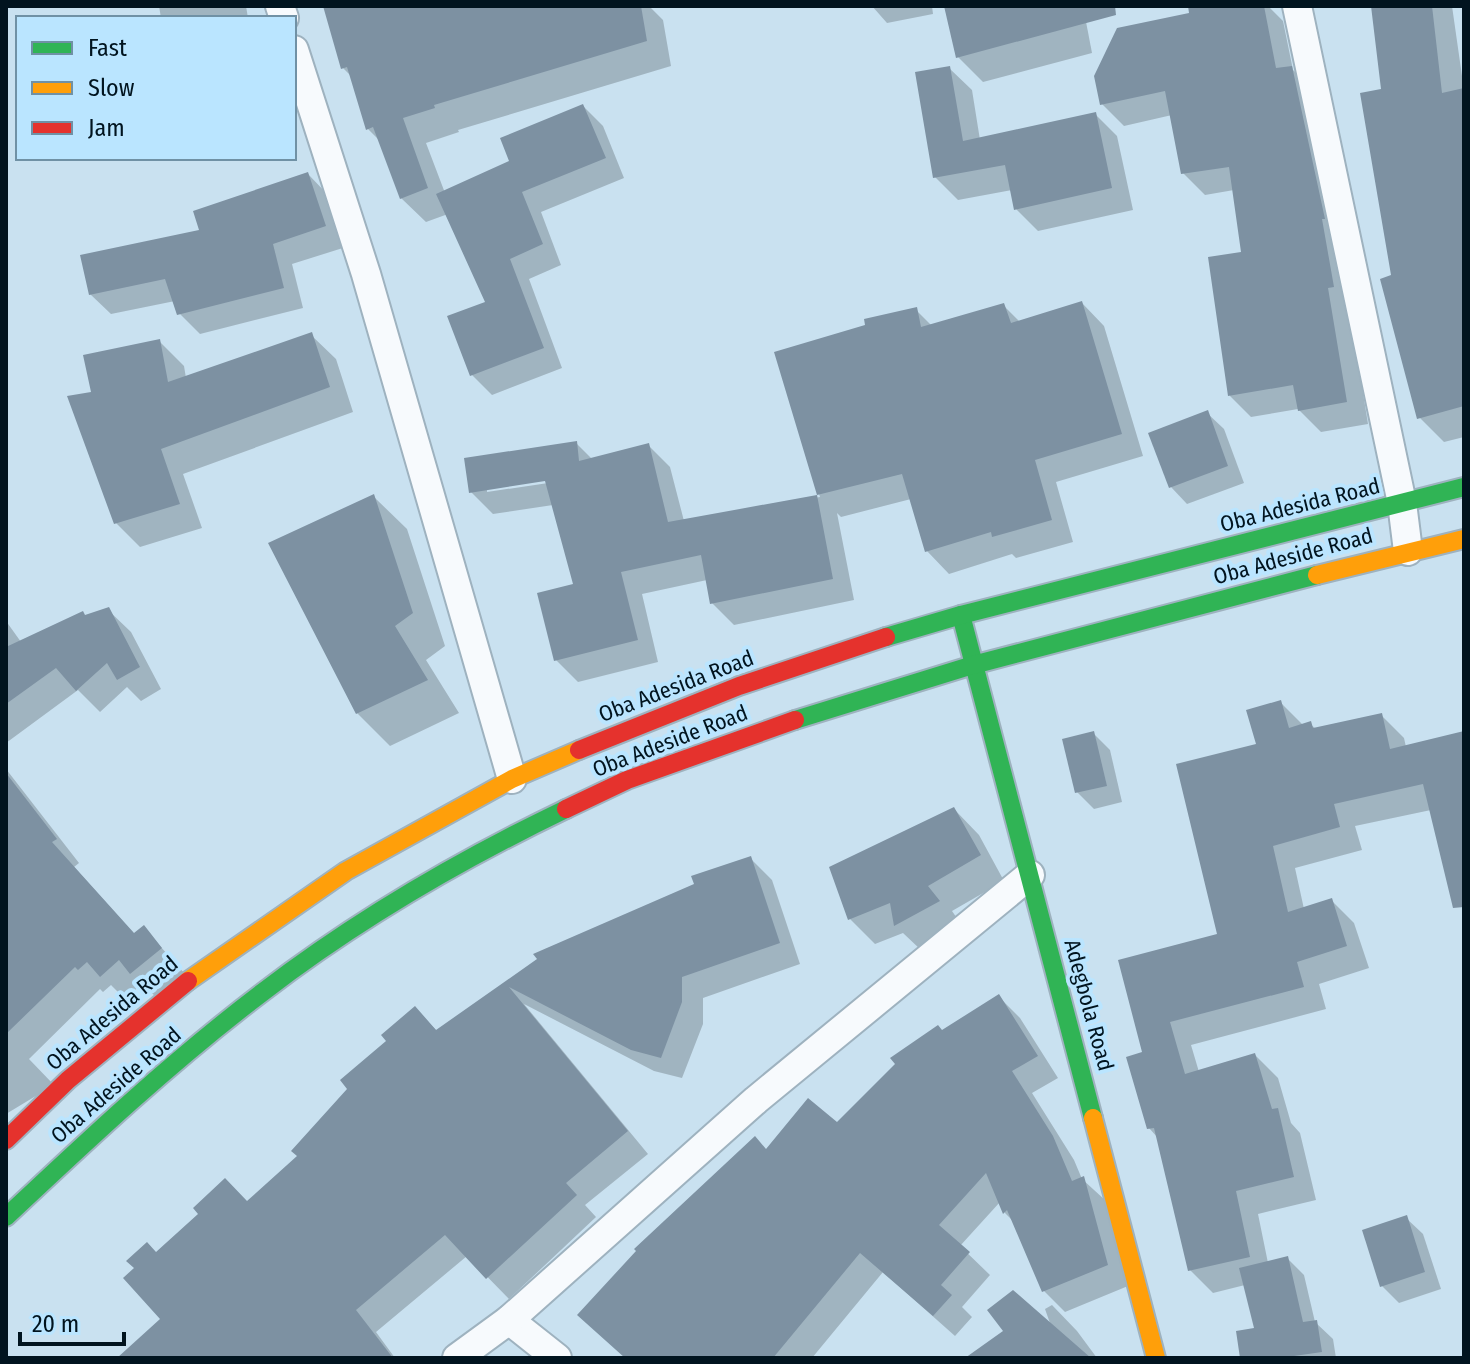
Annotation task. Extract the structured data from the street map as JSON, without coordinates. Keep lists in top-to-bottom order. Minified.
{"streets":{"main road":["Oba Adesida Road","Oba Adeside Road","Adegbola Road"]},"crossings":[["Oba Adesida Road","Adegbola Road"],["Oba Adeside Road","Adegbola Road"]],"legend":["Fast","Slow","Jam"],"scale_bar":"20 m"}
